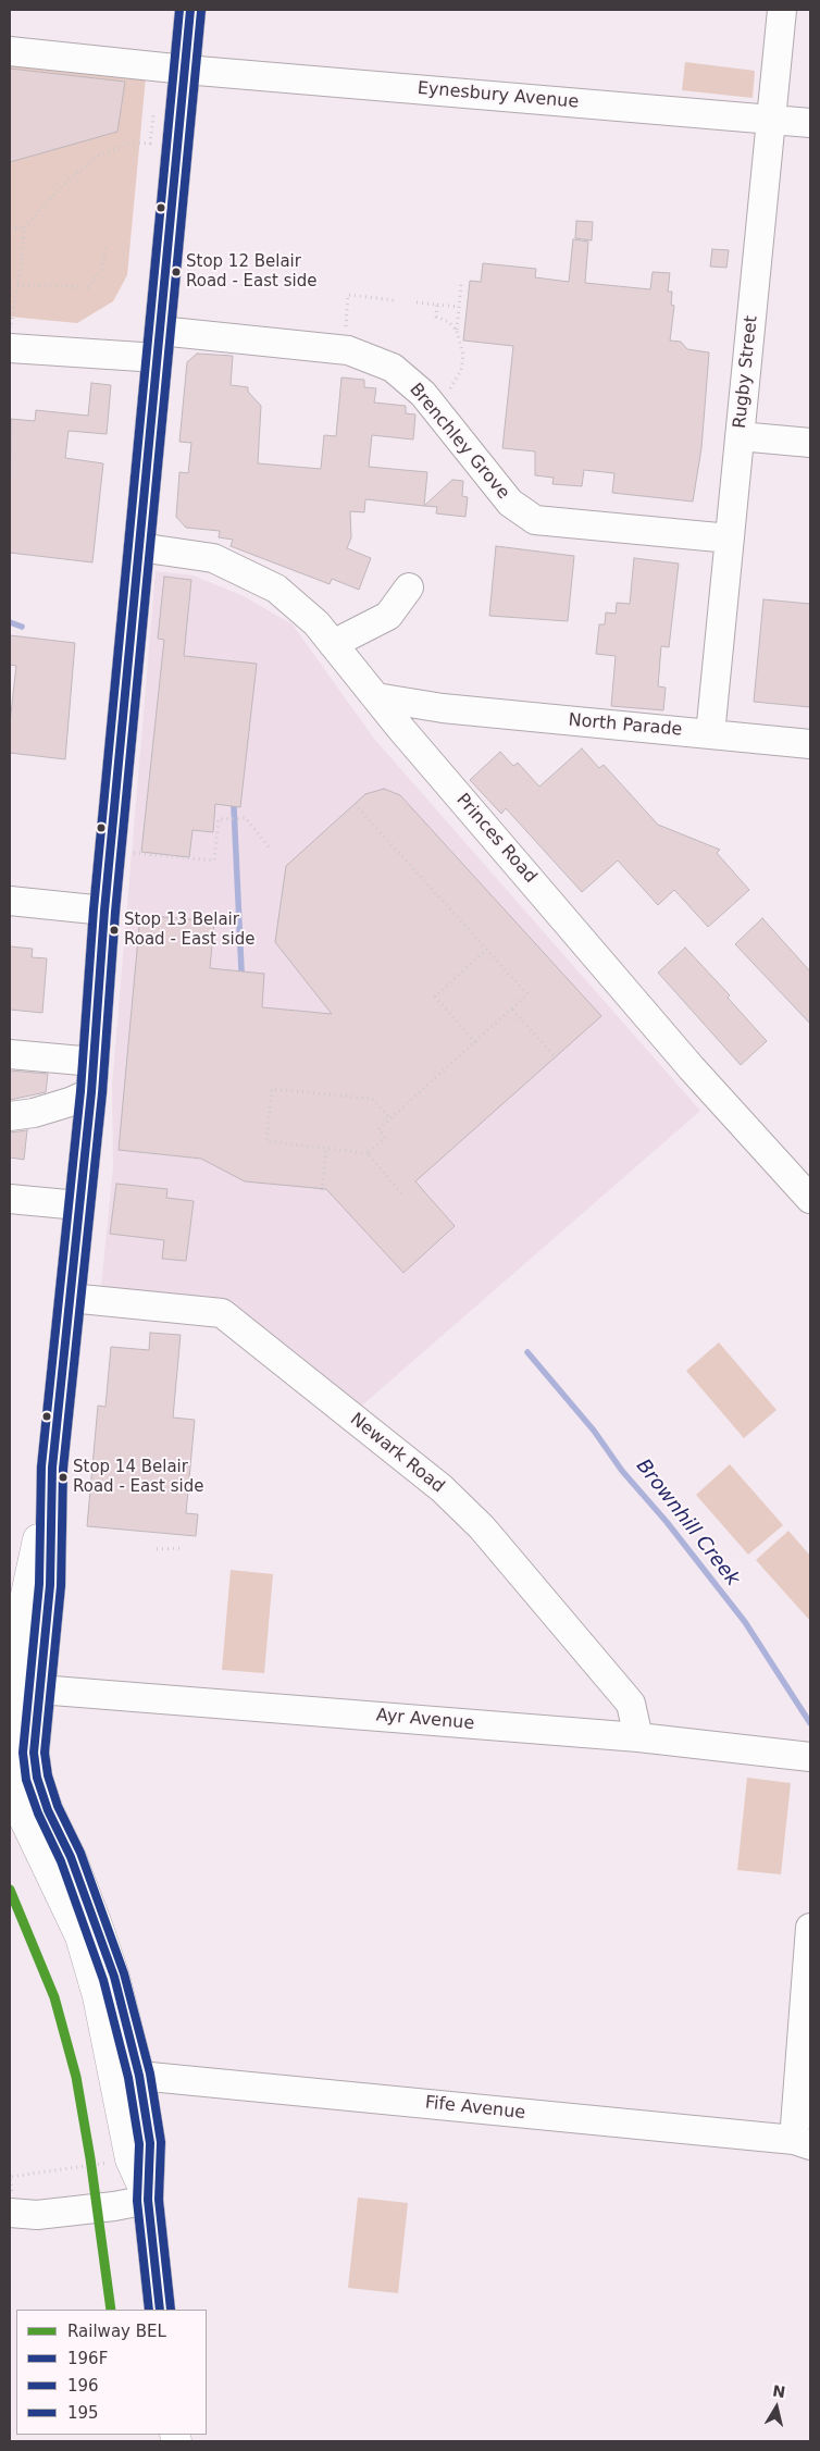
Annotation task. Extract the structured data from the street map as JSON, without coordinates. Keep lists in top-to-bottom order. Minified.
{"streets":{"street":["Eynesbury Avenue","Rugby Street","Brenchley Grove","North Parade","Princes Road","Newark Road","Ayr Avenue","Fife Avenue"]},"crossings":[["Eynesbury Avenue","Rugby Street"],["Rugby Street","Brenchley Grove"],["Rugby Street","North Parade"],["North Parade","Princes Road"],["Newark Road","Ayr Avenue"]],"water":["Brownhill Creek"],"places":["Stop 12 Belair Road - East side","Stop 13 Belair Road - East side","Stop 14 Belair Road - East side"],"lines":["transit line 196F","transit line 195","transit line 196","rail line BEL"],"legend":["Railway BEL","196F","196","195"],"north":"top"}
